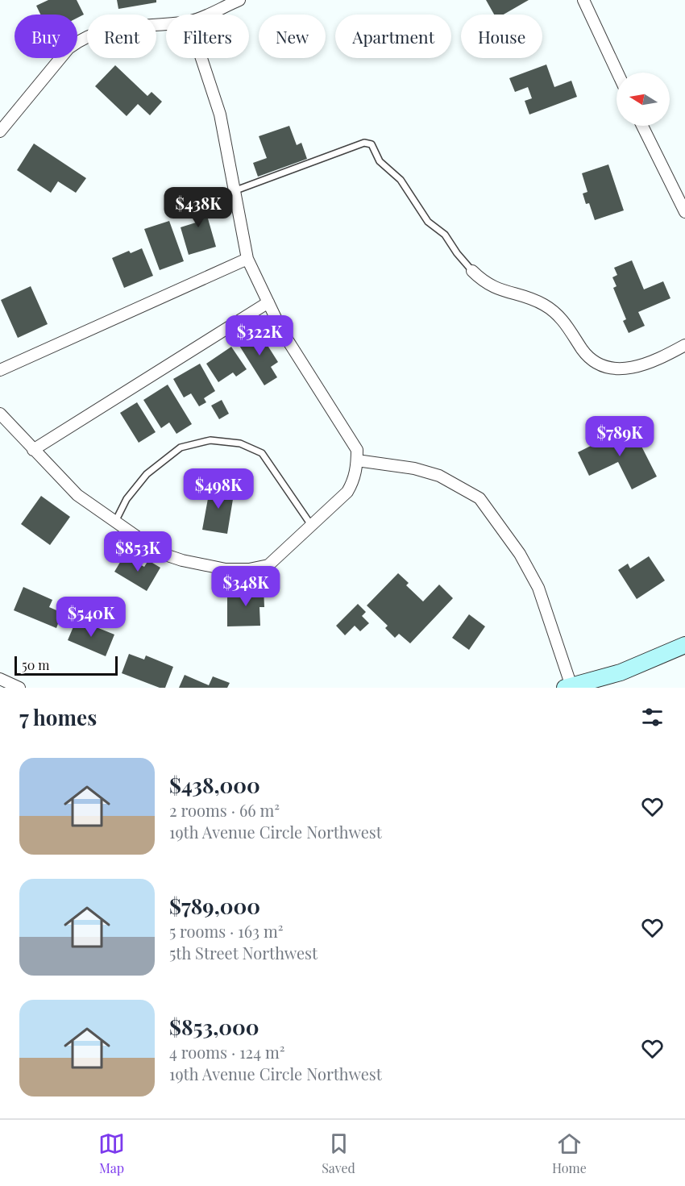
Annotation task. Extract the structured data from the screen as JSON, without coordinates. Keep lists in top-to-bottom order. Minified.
{"scale_bar":"50 m","north":"left","page":{"chip":["Buy","Rent","Filters","New","Apartment","House"],"price":["$438K","$322K","$789K","$498K","$853K","$348K","$540K"],"scale":"50 m","heading":"7 homes","list":[{"name":"$438,000","note":"2 rooms · 66 m² · 19th Avenue Circle Northwest"},{"name":"$789,000","note":"5 rooms · 163 m² · 5th Street Northwest"},{"name":"$853,000","note":"4 rooms · 124 m² · 19th Avenue Circle Northwest"}],"tabs":["Map","Saved","Home"]}}
